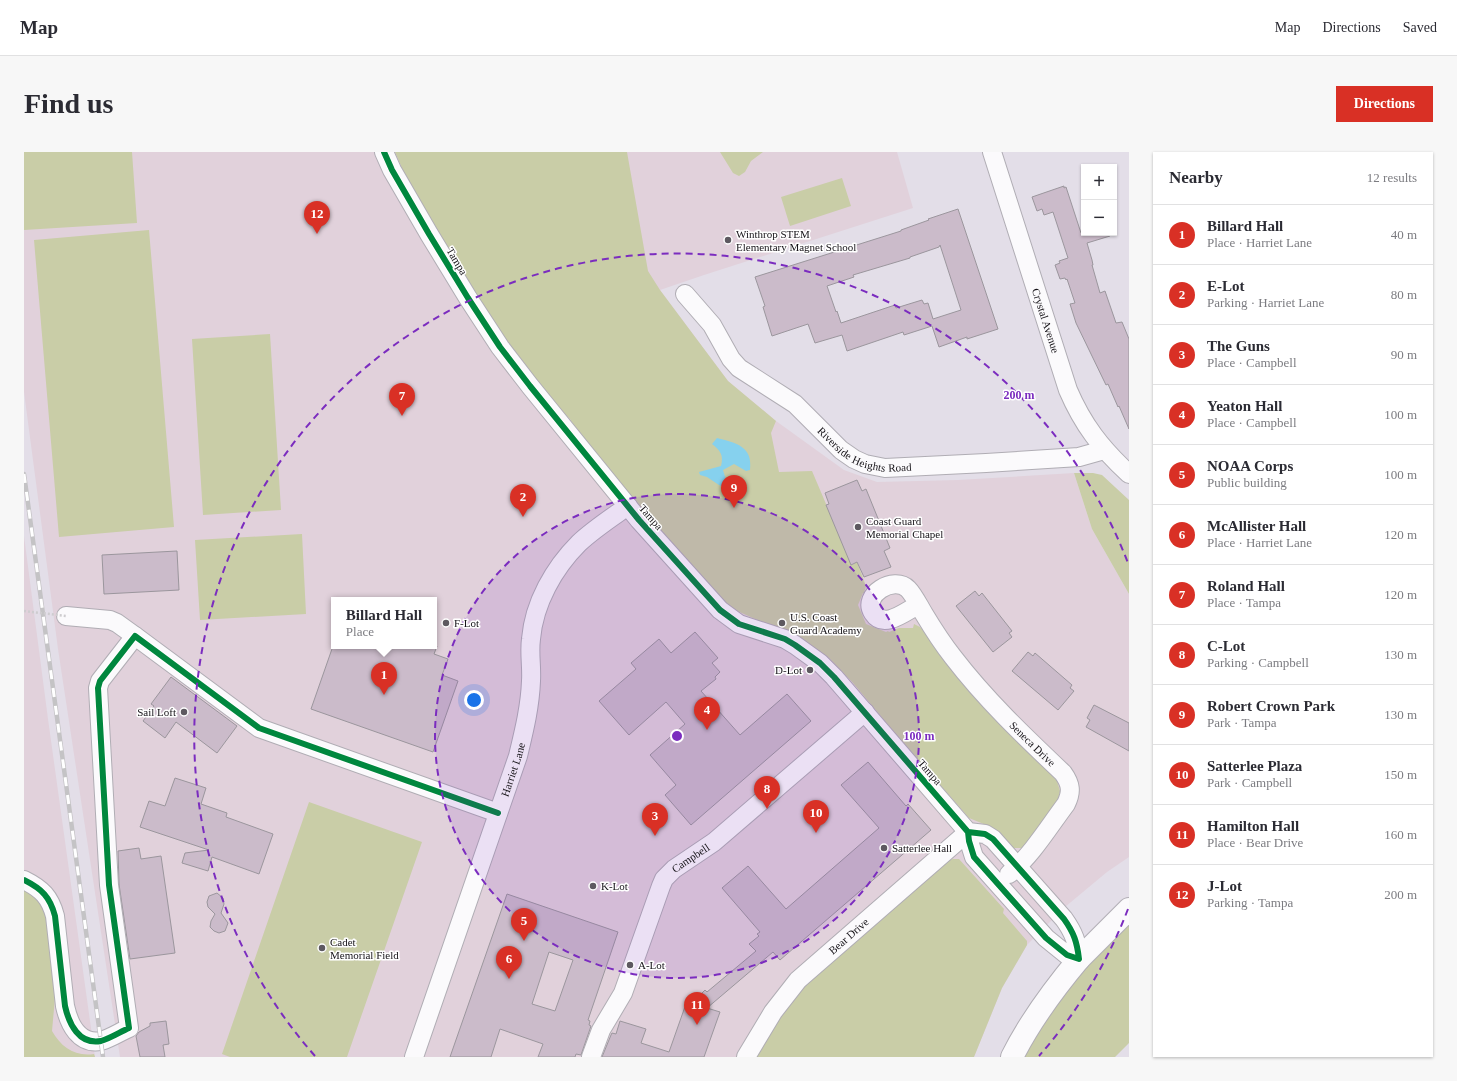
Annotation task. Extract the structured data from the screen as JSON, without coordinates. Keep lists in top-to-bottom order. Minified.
{"streets":{"street":["Tampa","Crystal Avenue","Riverside Heights Road","Seneca Drive","Harriet Lane","Campbell","Bear Drive"]},"crossings":[["Tampa","Seneca Drive"],["Tampa","Harriet Lane"],["Tampa","Campbell"],["Tampa","Bear Drive"],["Crystal Avenue","Riverside Heights Road"]],"places":["Winthrop STEM Elementary Magnet School","Coast Guard Memorial Chapel","F-Lot","U.S. Coast Guard Academy","D-Lot","Sail Loft","Satterlee Hall","K-Lot","Cadet Memorial Field","A-Lot"],"page":{"header":"Map","nav":["Map","Directions","Saved"],"buttons":"Directions","title":"Find us","heading":["Nearby","12 results"],"map_buttons":["+","−"],"pins":["12","7","9","2","1","4","8","10","3","5","6","11"],"list":[{"mark":"1","name":"Billard Hall","note":"Place · Harriet Lane","value":"40 m"},{"mark":"2","name":"E-Lot","note":"Parking · Harriet Lane","value":"80 m"},{"mark":"3","name":"The Guns","note":"Place · Campbell","value":"90 m"},{"mark":"4","name":"Yeaton Hall","note":"Place · Campbell","value":"100 m"},{"mark":"5","name":"NOAA Corps","note":"Public building","value":"100 m"},{"mark":"6","name":"McAllister Hall","note":"Place · Harriet Lane","value":"120 m"},{"mark":"7","name":"Roland Hall","note":"Place · Tampa","value":"120 m"},{"mark":"8","name":"C-Lot","note":"Parking · Campbell","value":"130 m"},{"mark":"9","name":"Robert Crown Park","note":"Park · Tampa","value":"130 m"},{"mark":"10","name":"Satterlee Plaza","note":"Park · Campbell","value":"150 m"},{"mark":"11","name":"Hamilton Hall","note":"Place · Bear Drive","value":"160 m"},{"mark":"12","name":"J-Lot","note":"Parking · Tampa","value":"200 m"}],"popup":["Billard Hall","Place"]},"rings":["200 m","100 m"]}
